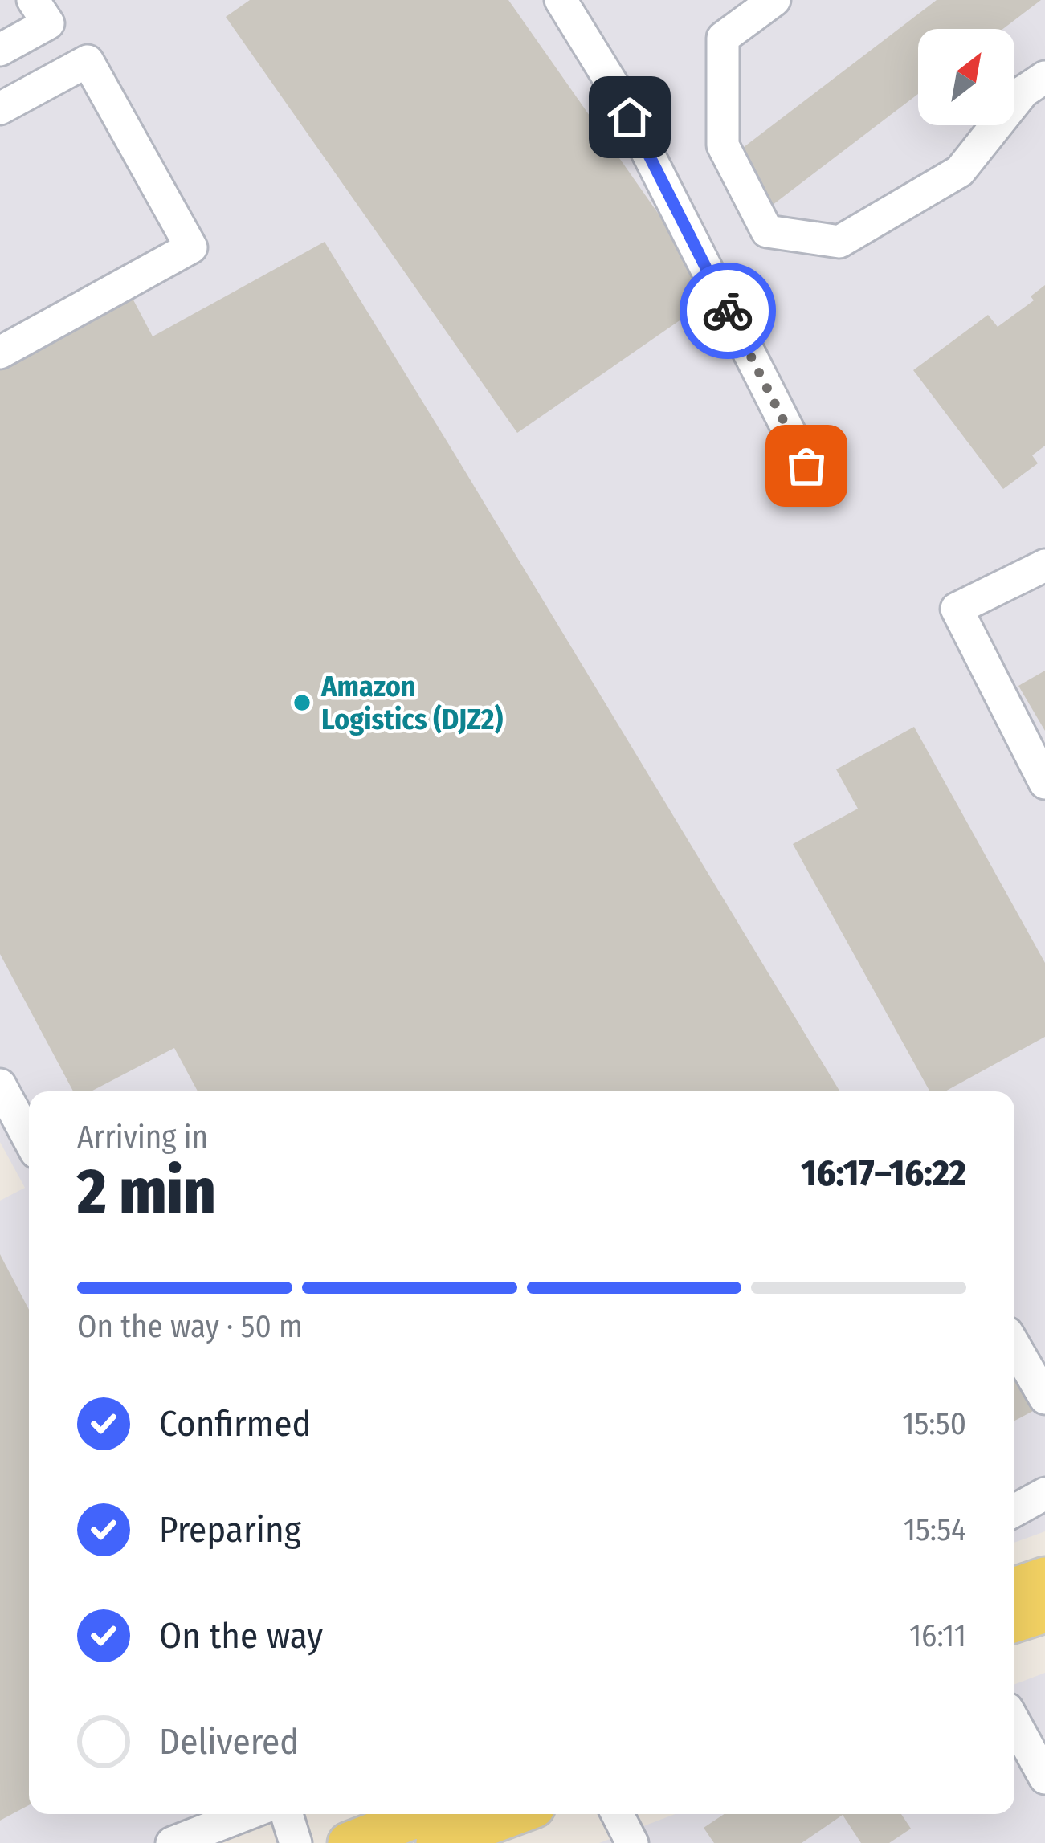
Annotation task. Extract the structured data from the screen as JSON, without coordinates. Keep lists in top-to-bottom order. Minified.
{"places":["Amazon Logistics (DJZ2)"],"north":"top right","page":{"heading":["2 min","Arriving in","16:17–16:22"],"bar":"On the way · 50 m","list":[["Confirmed","15:50"],["Preparing","15:54"],["On the way","16:11"],"Delivered"]}}
